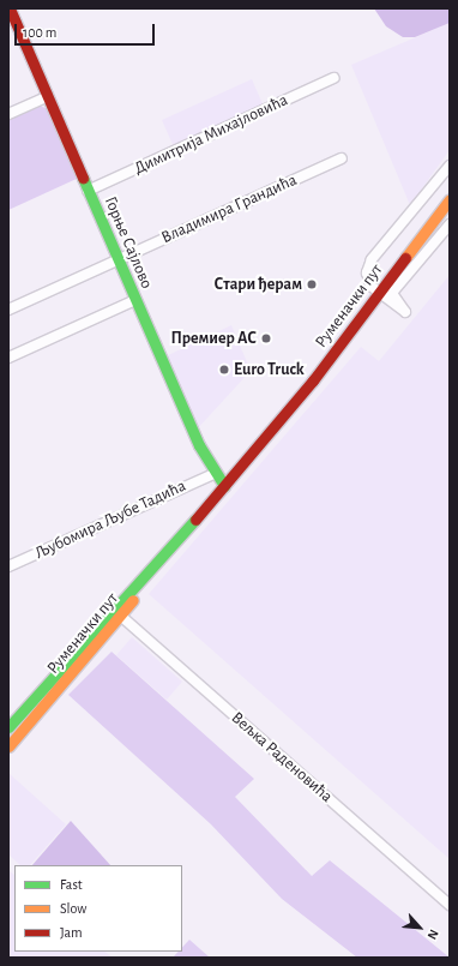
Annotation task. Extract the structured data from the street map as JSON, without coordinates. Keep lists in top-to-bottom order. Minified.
{"streets":{"main road":["Горње Сајлово","Руменачки пут"],"street":["Димитрија Михајловића","Владимира Грандића","Љубомира Љубе Тадића","Вељка Раденовића"]},"crossings":[["Димитрија Михајловића","Горње Сајлово"],["Владимира Грандића","Горње Сајлово"],["Горње Сајлово","Руменачки пут"],["Горње Сајлово","Љубомира Љубе Тадића"],["Руменачки пут","Вељка Раденовића"]],"places":["Стари ђерам","Премиер АС","Euro Truck"],"legend":["Fast","Slow","Jam"],"scale_bar":"100 m","north":"bottom right"}
